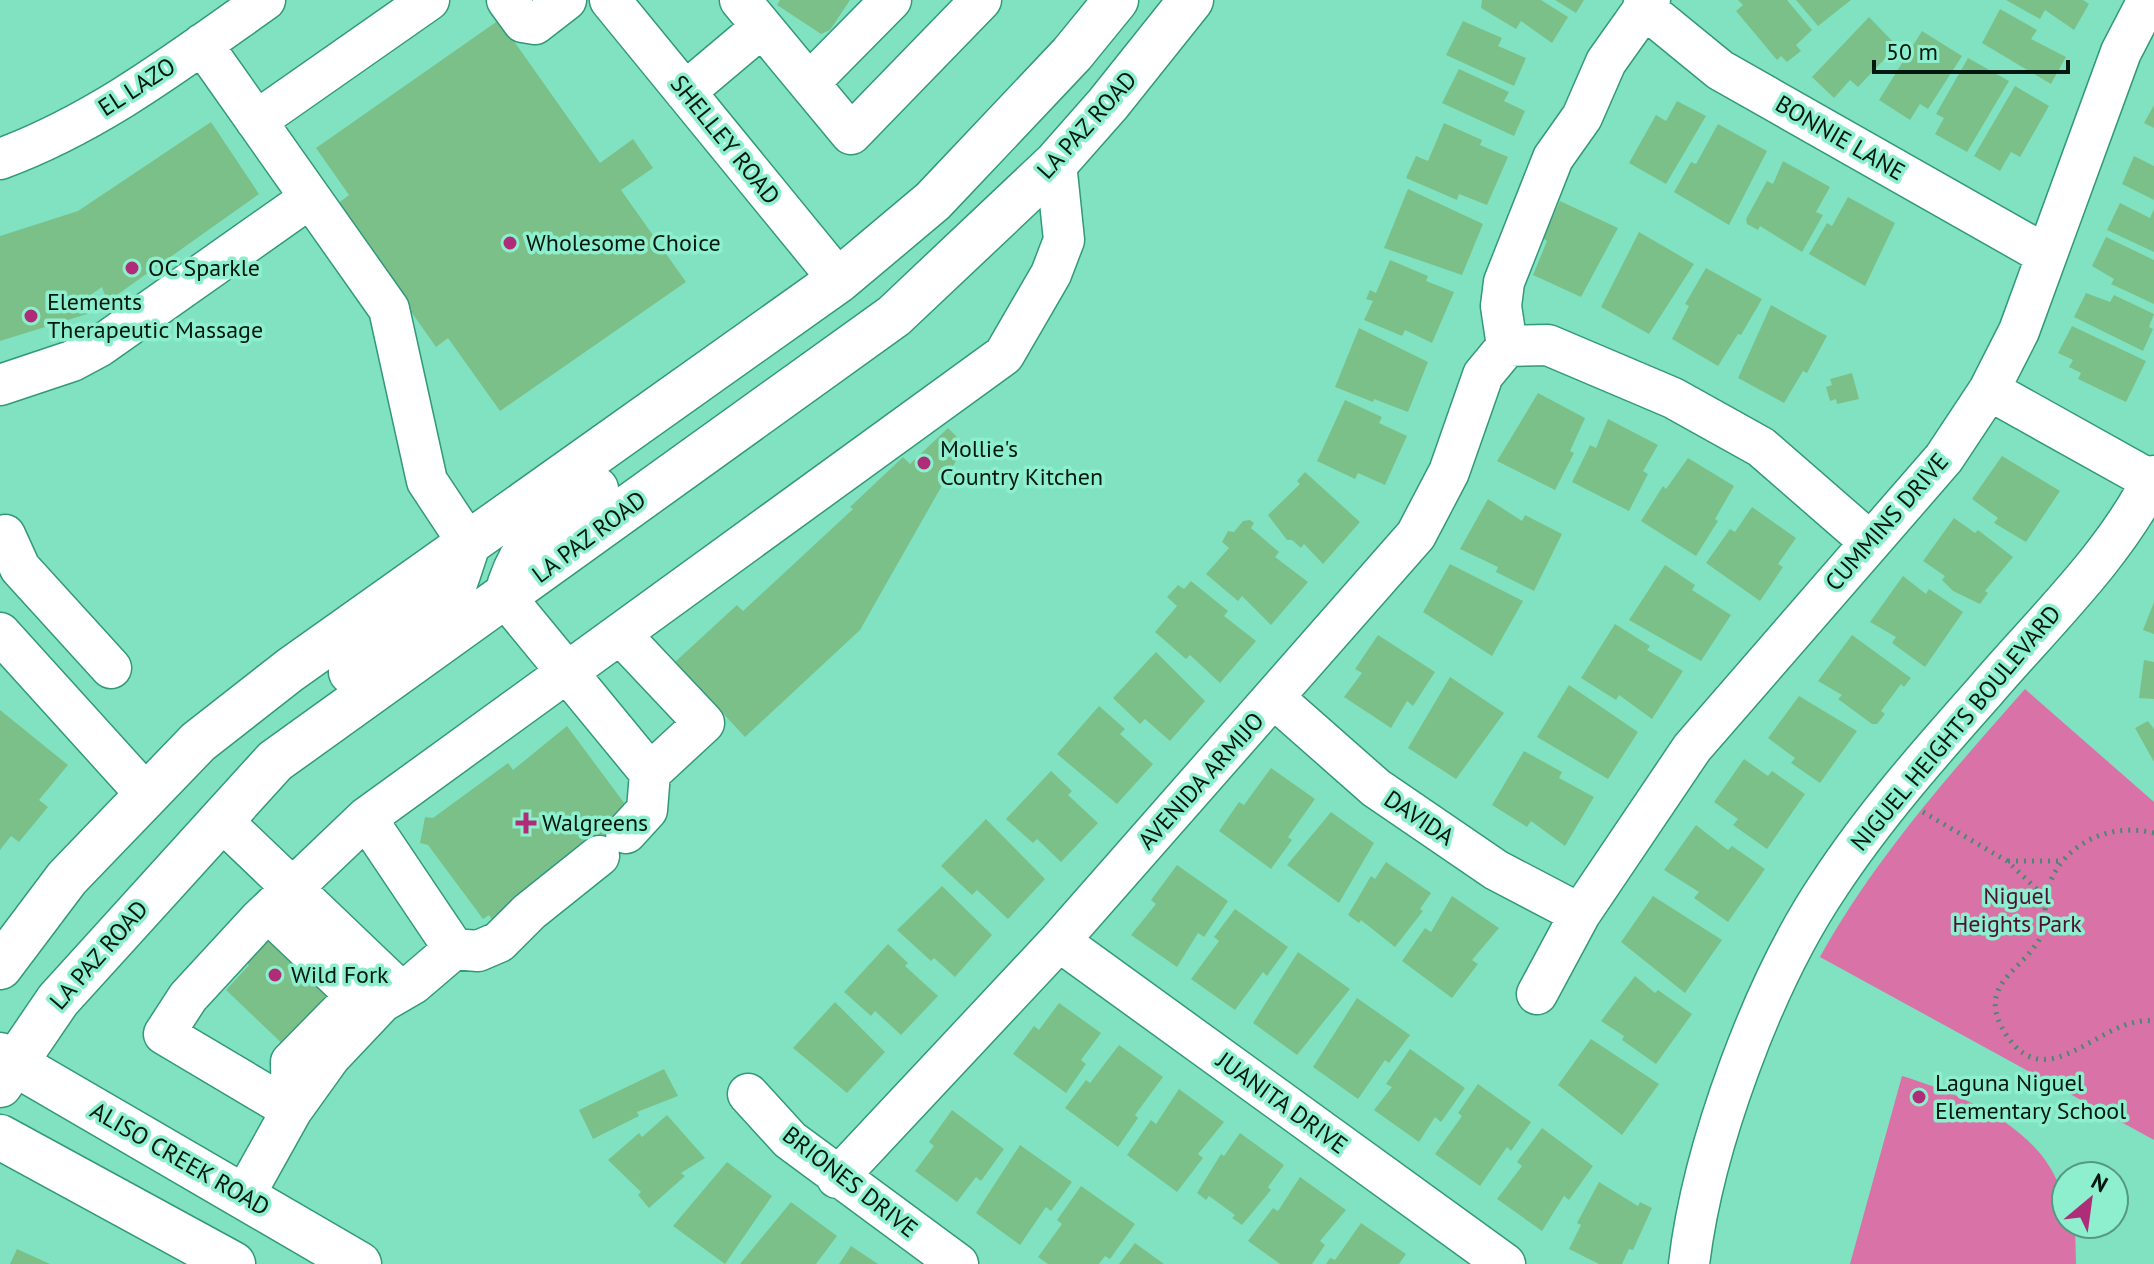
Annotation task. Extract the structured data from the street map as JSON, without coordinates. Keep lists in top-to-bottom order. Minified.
{"streets":{"main road":["LA PAZ ROAD","ALISO CREEK ROAD"],"street":["EL LAZO","BONNIE LANE","SHELLEY ROAD","CUMMINS DRIVE","NIGUEL HEIGHTS BOULEVARD","AVENIDA ARMIJO","DAVIDA","JUANITA DRIVE","BRIONES DRIVE"]},"crossings":[["LA PAZ ROAD","ALISO CREEK ROAD"],["BONNIE LANE","CUMMINS DRIVE"],["CUMMINS DRIVE","DAVIDA"],["AVENIDA ARMIJO","DAVIDA"],["AVENIDA ARMIJO","JUANITA DRIVE"],["AVENIDA ARMIJO","BRIONES DRIVE"]],"parks":["Niguel Heights Park"],"places":{"other":["Wholesome Choice","OC Sparkle","Elements Therapeutic Massage","Mollie's Country Kitchen","Wild Fork","Laguna Niguel Elementary School"],"health":["Walgreens"]},"scale_bar":"50 m","north":"top right"}
